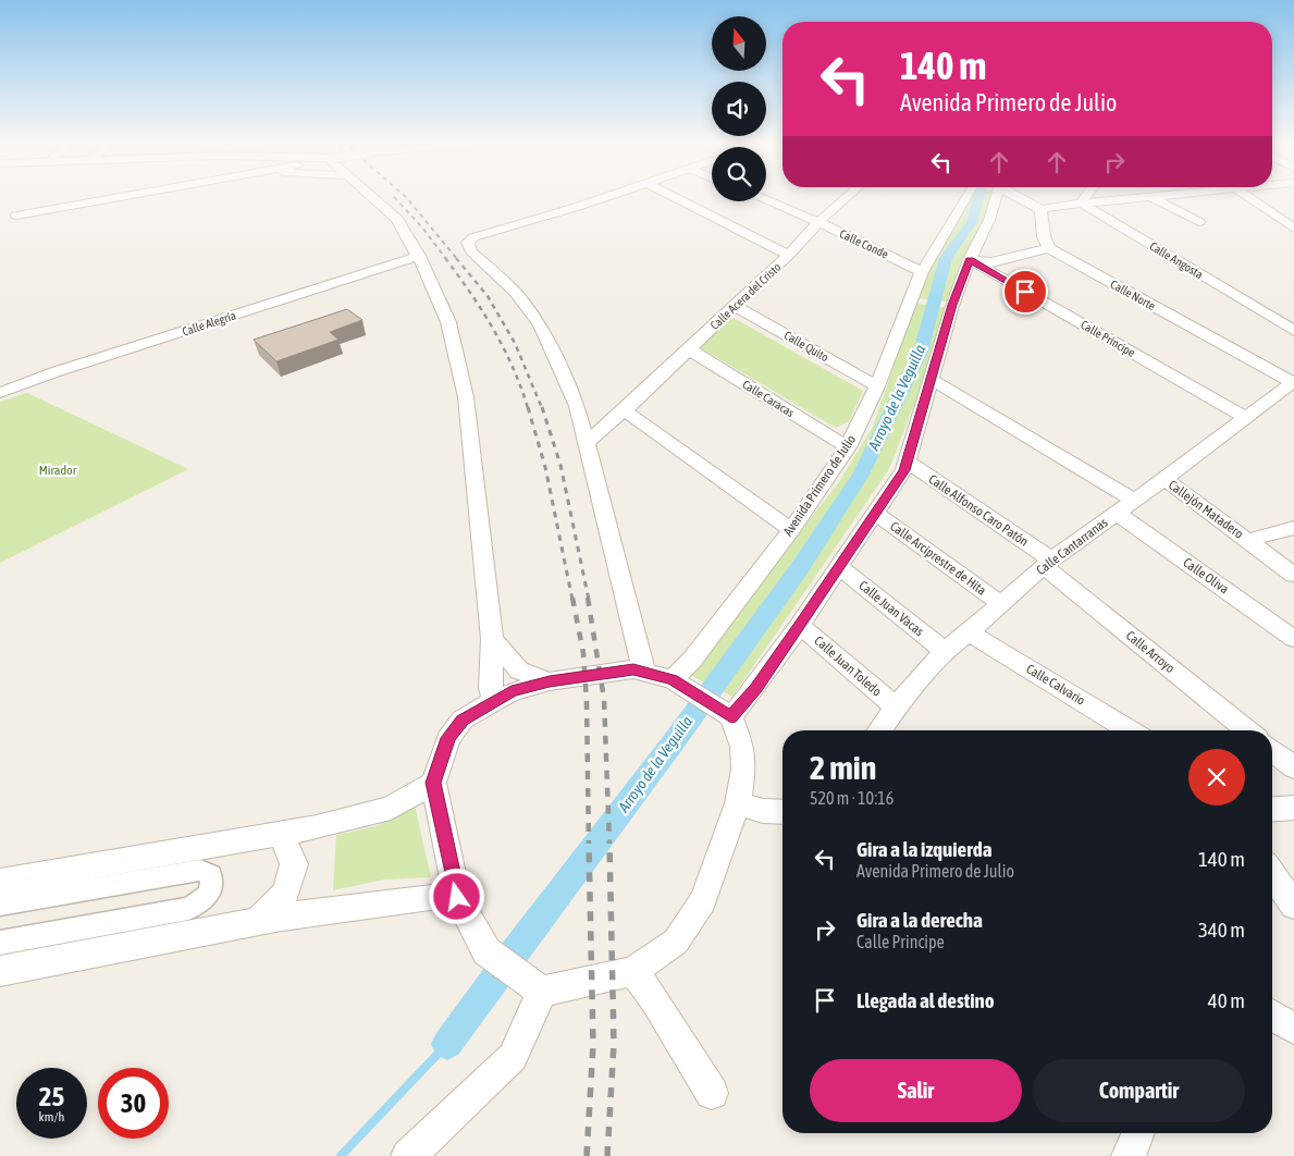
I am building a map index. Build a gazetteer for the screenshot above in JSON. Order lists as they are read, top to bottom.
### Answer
{
  "streets": {
    "street": [
      "Calle Conde",
      "Calle Angosta",
      "Calle Norte",
      "Calle Acera del Cristo",
      "Calle Alegría",
      "Calle Principe",
      "Calle Quito",
      "Calle Caracas",
      "Avenida Primero de Julio",
      "Callejón Matadero",
      "Calle Alfonso Caro Patón",
      "Calle Cantarranas",
      "Calle Arciprestre de Hita",
      "Calle Oliva",
      "Calle Juan Vacas",
      "Calle Arroyo",
      "Calle Juan Toledo",
      "Calle Calvario"
    ]
  },
  "crossings": [
    ["Calle Conde", "Calle Acera del Cristo"],
    ["Calle Conde", "Avenida Primero de Julio"],
    ["Calle Norte", "Calle Cantarranas"],
    ["Calle Acera del Cristo", "Calle Quito"],
    ["Calle Acera del Cristo", "Calle Caracas"],
    ["Calle Principe", "Calle Cantarranas"],
    ["Calle Quito", "Avenida Primero de Julio"],
    ["Calle Caracas", "Avenida Primero de Julio"],
    ["Callejón Matadero", "Calle Cantarranas"],
    ["Calle Alfonso Caro Patón", "Calle Cantarranas"],
    ["Calle Alfonso Caro Patón", "Calle Arroyo"],
    ["Calle Cantarranas", "Calle Arciprestre de Hita"],
    ["Calle Cantarranas", "Calle Oliva"],
    ["Calle Cantarranas", "Calle Juan Vacas"],
    ["Calle Cantarranas", "Calle Arroyo"],
    ["Calle Cantarranas", "Calle Juan Toledo"],
    ["Calle Cantarranas", "Calle Calvario"]
  ],
  "water": ["Arroyo de la Veguilla"],
  "parks": ["Mirador"],
  "north": "top",
  "page": {
    "turn": ["140 m", "Avenida Primero de Julio"],
    "heading": ["2 min", "520 m · 10:16"],
    "list": [
      {
        "name": "Gira a la izquierda",
        "note": "Avenida Primero de Julio",
        "value": "140 m"
      },
      {
        "name": "Gira a la derecha",
        "note": "Calle Principe",
        "value": "340 m"
      },
      {
        "name": "Llegada al destino",
        "value": "40 m"
      }
    ],
    "buttons": ["Salir", "Compartir"],
    "speed": "25 km/h",
    "limit": "30"
  }
}
